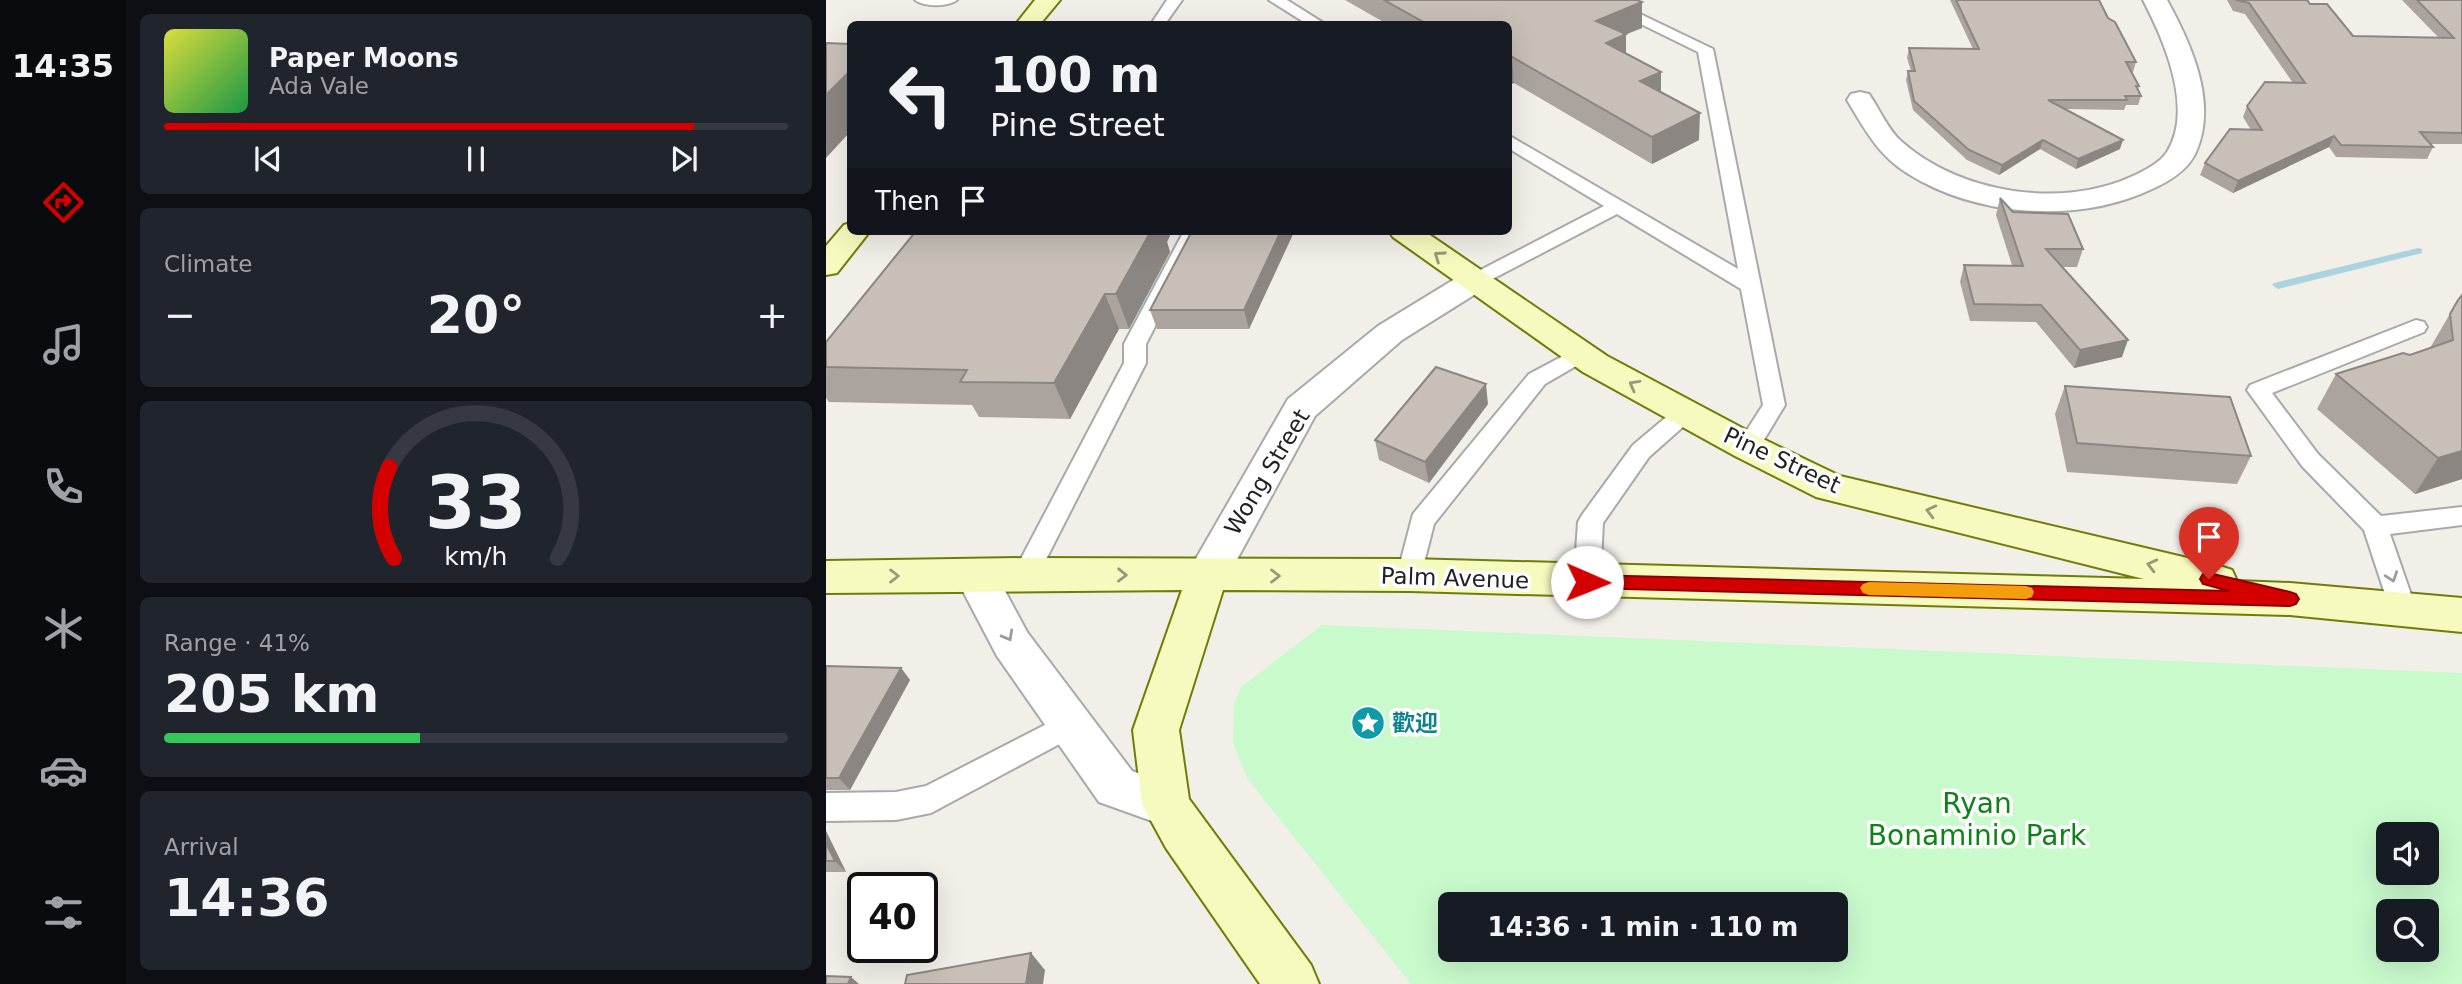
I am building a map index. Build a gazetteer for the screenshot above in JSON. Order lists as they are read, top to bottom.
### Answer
{
  "streets": {
    "street": ["Pine Street", "Wong Street", "Palm Avenue"]
  },
  "crossings": [
    ["Pine Street", "Wong Street"],
    ["Pine Street", "Palm Avenue"],
    ["Wong Street", "Palm Avenue"]
  ],
  "one_way": ["Pine Street"],
  "parks": ["Ryan Bonaminio Park"],
  "places": {
    "place": ["歡迎"]
  },
  "page": {
    "tabs": "14:35",
    "turn": ["100 m", "Pine Street"],
    "song": ["Paper Moons", "Ada Vale"],
    "then": "Then",
    "tile": [
      "Climate",
      ["Range · 41%", "205 km"],
      ["Arrival", "14:36"]
    ],
    "heat": ["−", "20°", "+"],
    "limit": "40",
    "trip": "14:36 · 1 min · 110 m",
    "gauge": ["33", "km/h"]
  }
}
